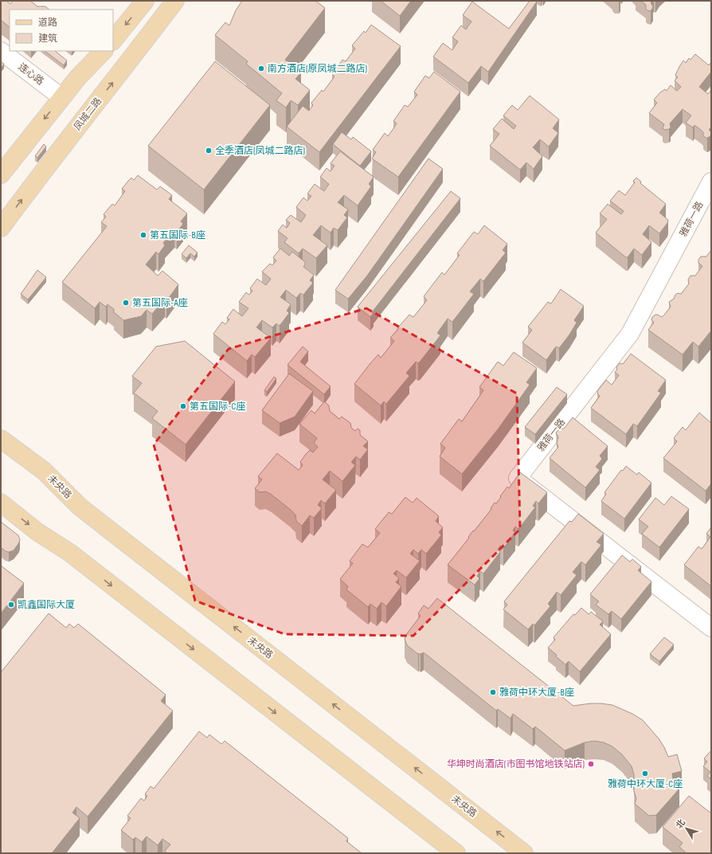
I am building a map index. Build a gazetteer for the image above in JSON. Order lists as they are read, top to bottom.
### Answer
{
  "streets": {
    "main road": ["凤城二路", "未央路"],
    "street": ["连心路", "雅荷一路"]
  },
  "places": [
    "南方酒店(原凤城二路店)",
    "全季酒店(凤城二路店)",
    "第五国际-B座",
    "第五国际-A座",
    "第五国际-C座",
    "凯鑫国际大厦",
    "雅荷中环大厦-B座",
    "华坤时尚酒店(市图书馆地铁站店)",
    "雅荷中环大厦-C座"
  ],
  "legend": ["道路", "建筑"],
  "north": "top left"
}
